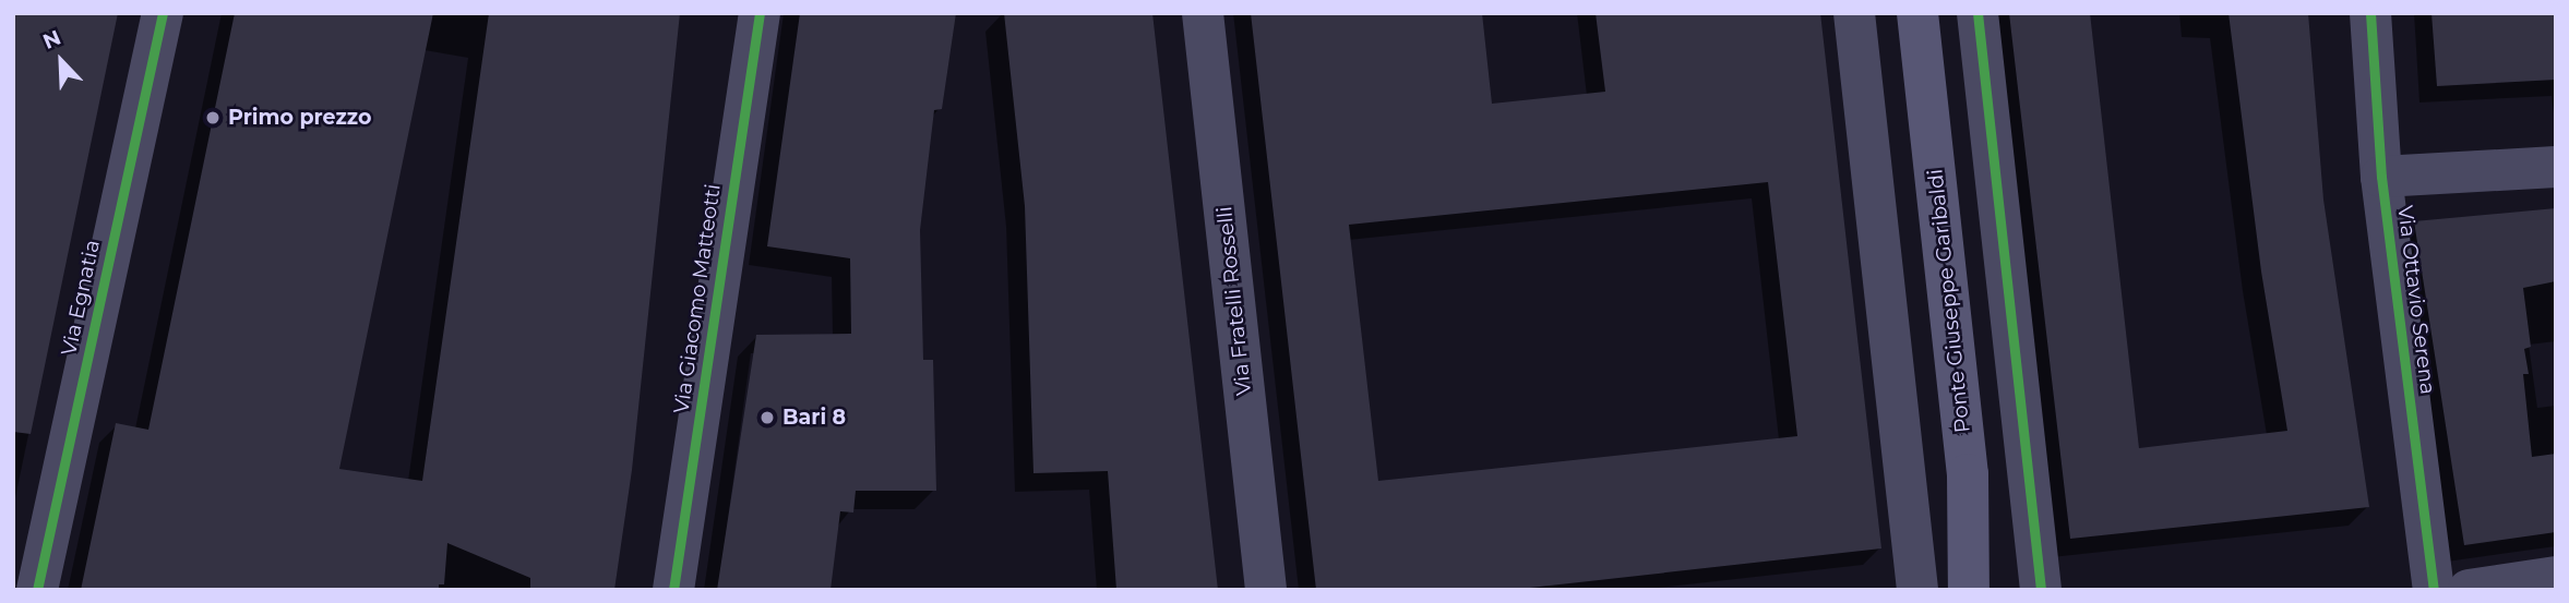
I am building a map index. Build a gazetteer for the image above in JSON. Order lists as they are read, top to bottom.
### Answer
{
  "streets": {
    "main road": ["Ponte Giuseppe Garibaldi"],
    "street": [
      "Via Egnatia",
      "Via Giacomo Matteotti",
      "Via Ottavio Serena",
      "Via Fratelli Rosselli"
    ]
  },
  "places": ["Primo prezzo", "Bari 8"],
  "north": "top left"
}
